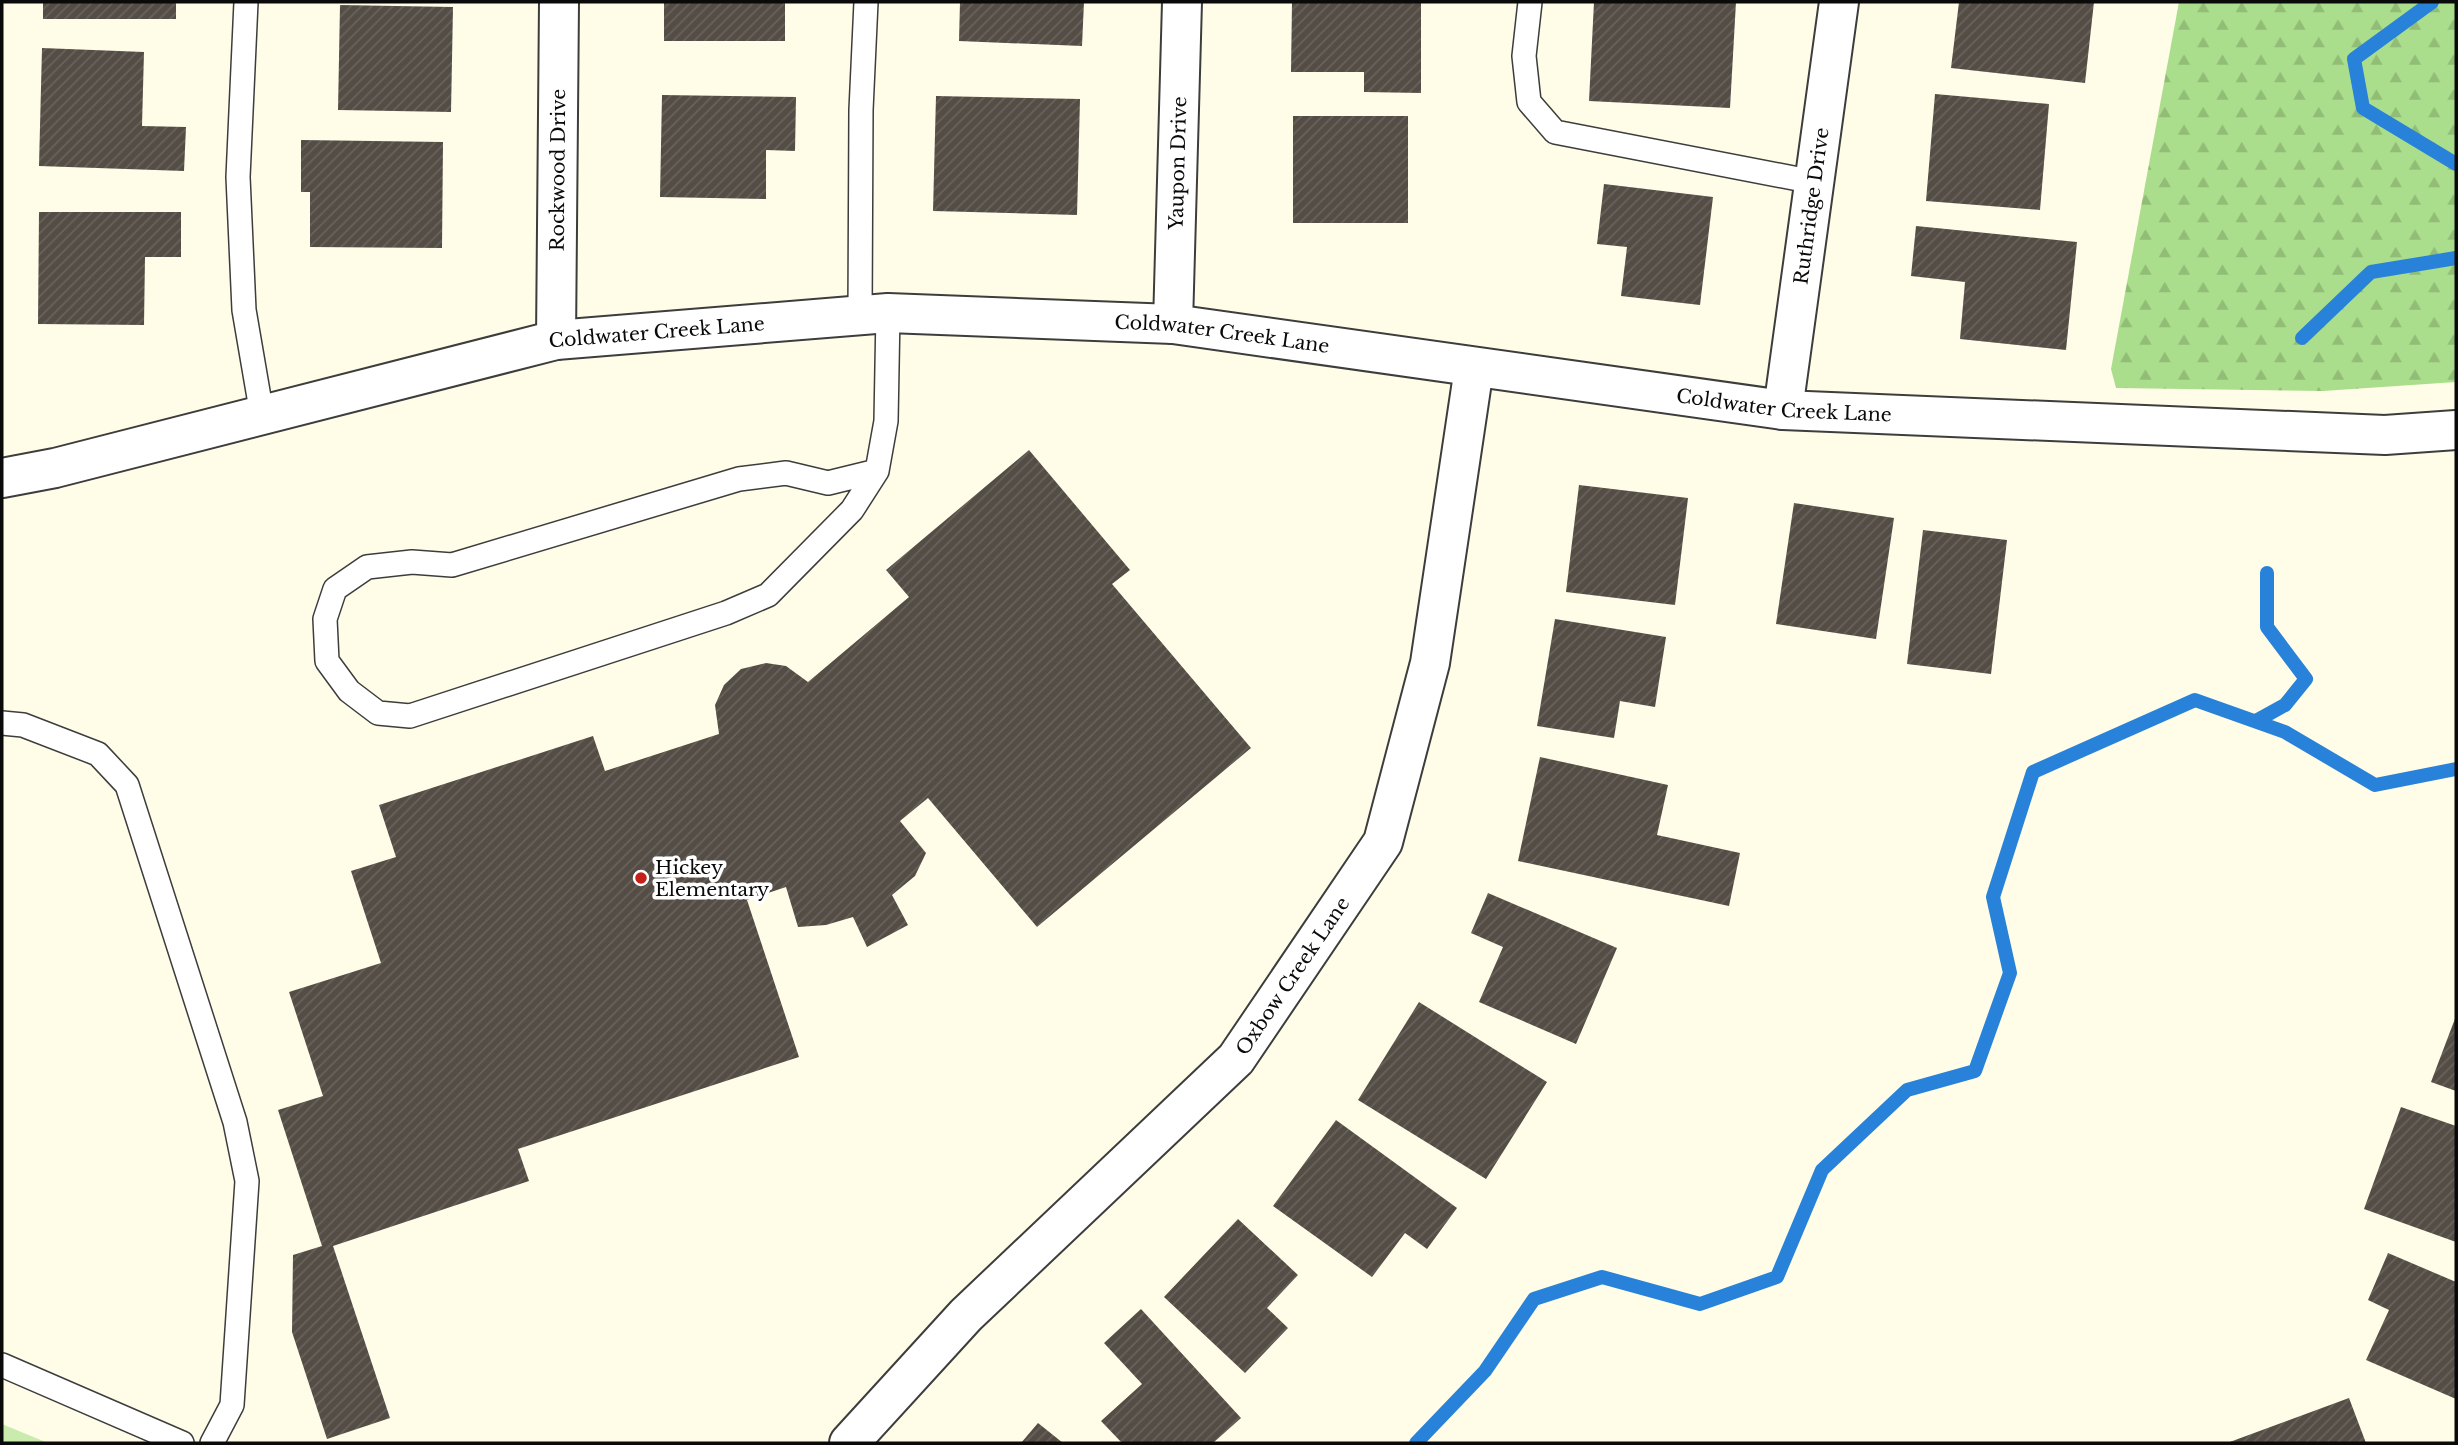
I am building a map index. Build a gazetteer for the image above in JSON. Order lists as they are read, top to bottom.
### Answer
{
  "streets": {
    "street": [
      "Yaupon Drive",
      "Rockwood Drive",
      "Ruthridge Drive",
      "Coldwater Creek Lane",
      "Oxbow Creek Lane"
    ]
  },
  "crossings": [
    ["Yaupon Drive", "Coldwater Creek Lane"],
    ["Rockwood Drive", "Coldwater Creek Lane"],
    ["Ruthridge Drive", "Coldwater Creek Lane"],
    ["Coldwater Creek Lane", "Oxbow Creek Lane"]
  ],
  "places": ["Hickey Elementary"]
}
